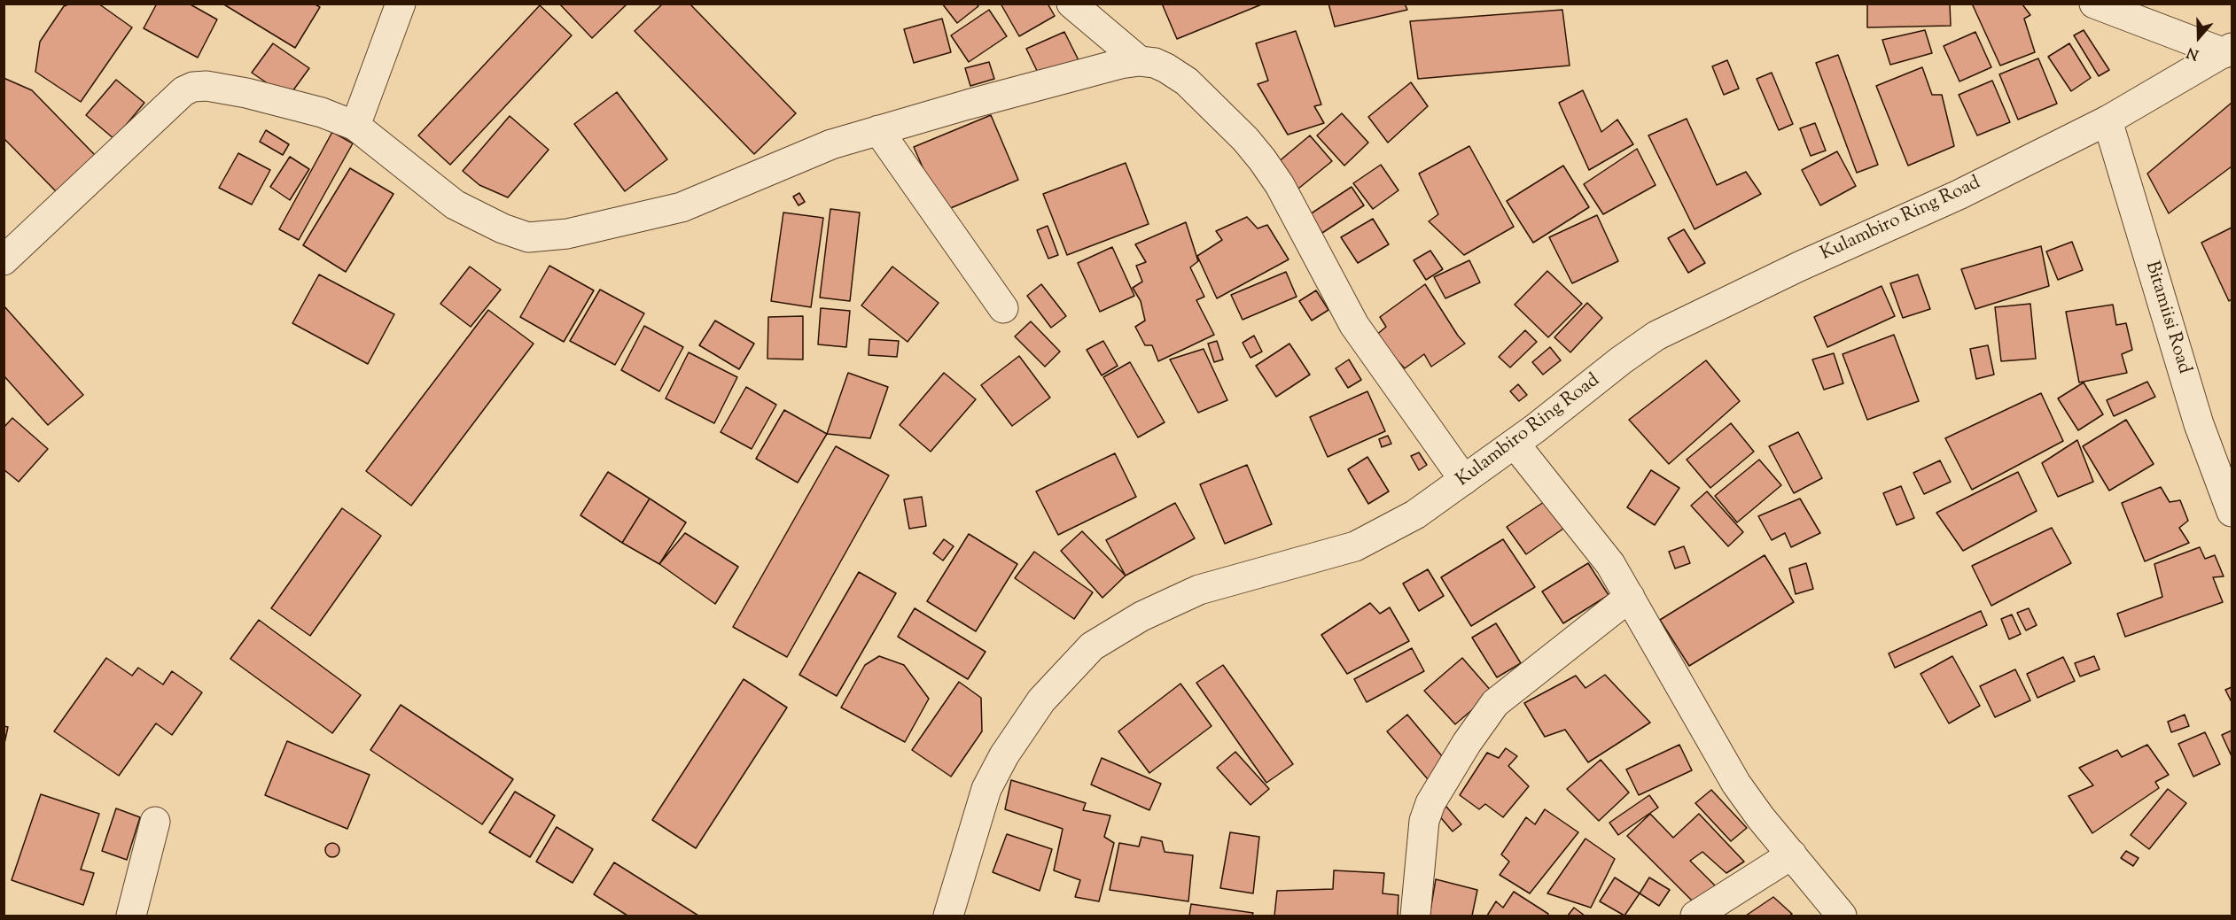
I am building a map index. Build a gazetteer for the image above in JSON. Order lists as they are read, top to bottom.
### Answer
{
  "streets": {
    "street": ["Kulambiro Ring Road", "Bitamiisi Road"]
  },
  "crossings": [
    ["Kulambiro Ring Road", "Bitamiisi Road"]
  ],
  "north": "bottom"
}
